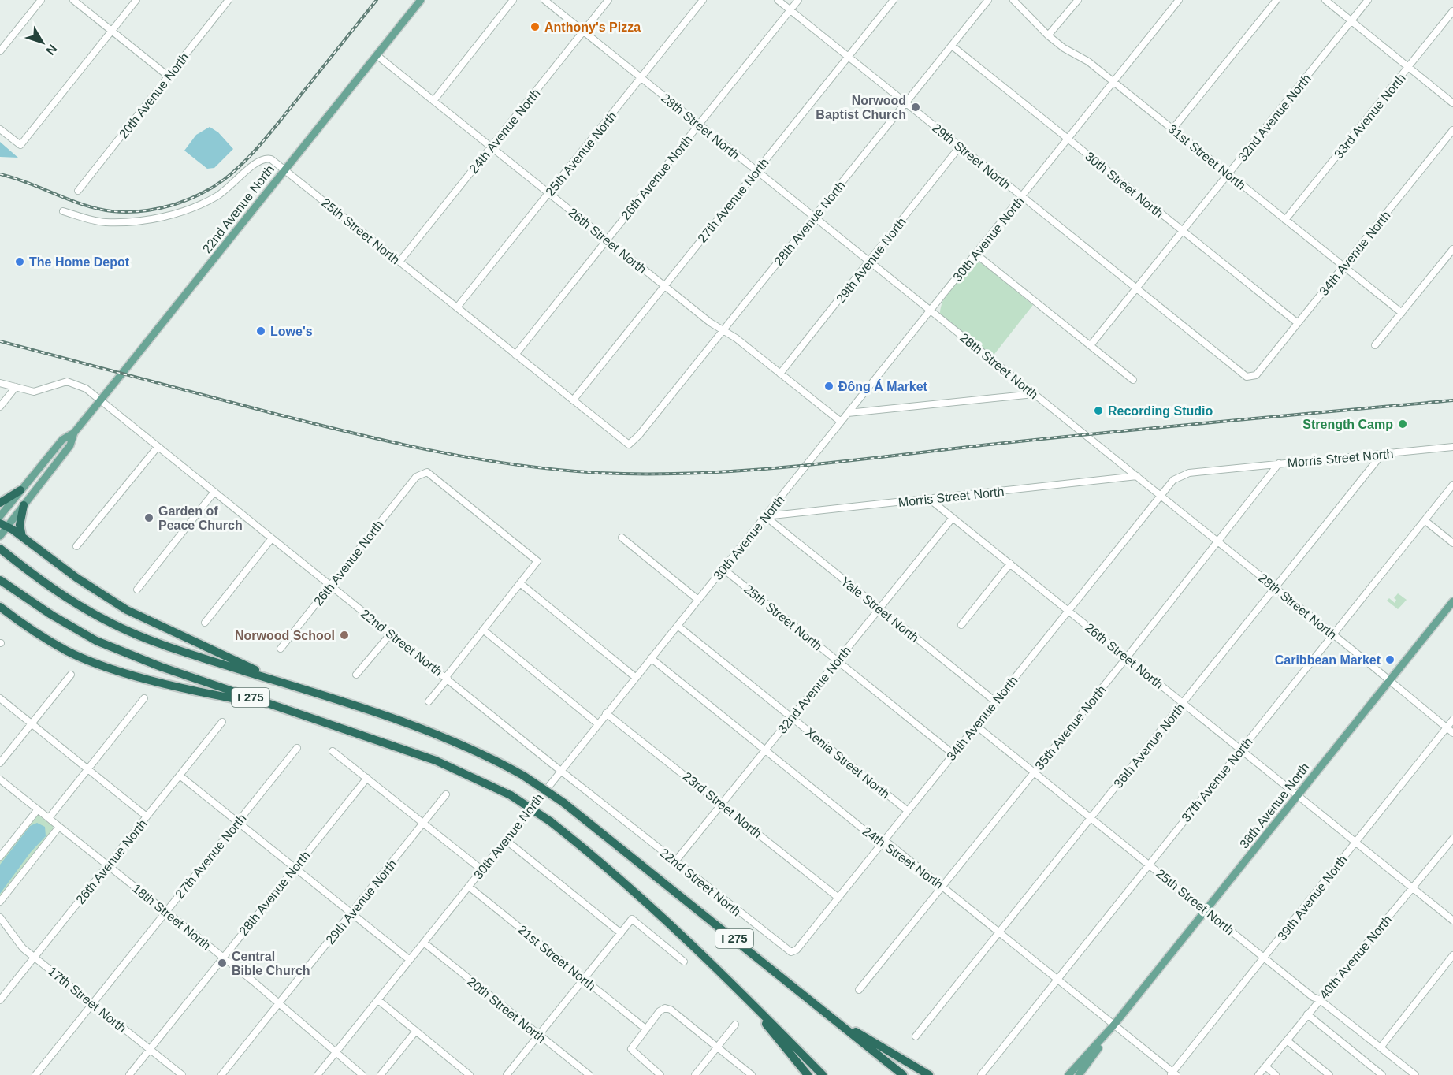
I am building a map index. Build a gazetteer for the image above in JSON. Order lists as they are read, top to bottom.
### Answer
{
  "streets": {
    "highway": ["I 275"],
    "main road": ["22nd Avenue North", "38th Avenue North"],
    "street": [
      "20th Avenue North",
      "33rd Avenue North",
      "32nd Avenue North",
      "28th Street North",
      "24th Avenue North",
      "25th Avenue North",
      "29th Street North",
      "31st Street North",
      "26th Avenue North",
      "30th Street North",
      "27th Avenue North",
      "28th Avenue North",
      "25th Street North",
      "30th Avenue North",
      "26th Street North",
      "34th Avenue North",
      "29th Avenue North",
      "Morris Street North",
      "Yale Street North",
      "22nd Street North",
      "35th Avenue North",
      "36th Avenue North",
      "Xenia Street North",
      "37th Avenue North",
      "23rd Street North",
      "24th Street North",
      "39th Avenue North",
      "18th Street North",
      "40th Avenue North",
      "21st Street North",
      "17th Street North",
      "20th Street North"
    ]
  },
  "crossings": [
    ["33rd Avenue North", "31st Street North"],
    ["32nd Avenue North", "29th Street North"],
    ["32nd Avenue North", "31st Street North"],
    ["32nd Avenue North", "30th Street North"],
    ["32nd Avenue North", "25th Street North"],
    ["32nd Avenue North", "26th Street North"],
    ["32nd Avenue North", "Yale Street North"],
    ["32nd Avenue North", "22nd Street North"],
    ["32nd Avenue North", "Xenia Street North"],
    ["32nd Avenue North", "23rd Street North"],
    ["32nd Avenue North", "24th Street North"],
    ["28th Street North", "24th Avenue North"],
    ["28th Street North", "25th Avenue North"],
    ["28th Street North", "26th Avenue North"],
    ["28th Street North", "27th Avenue North"],
    ["28th Street North", "28th Avenue North"],
    ["28th Street North", "30th Avenue North"],
    ["28th Street North", "34th Avenue North"],
    ["28th Street North", "29th Avenue North"],
    ["28th Street North", "Morris Street North"],
    ["28th Street North", "35th Avenue North"],
    ["28th Street North", "36th Avenue North"],
    ["28th Street North", "37th Avenue North"],
    ["28th Street North", "38th Avenue North"],
    ["28th Street North", "39th Avenue North"],
    ["24th Avenue North", "25th Street North"],
    ["24th Avenue North", "26th Street North"],
    ["25th Avenue North", "25th Street North"],
    ["25th Avenue North", "26th Street North"],
    ["29th Street North", "26th Avenue North"],
    ["29th Street North", "27th Avenue North"],
    ["29th Street North", "28th Avenue North"],
    ["29th Street North", "30th Avenue North"],
    ["29th Street North", "34th Avenue North"],
    ["29th Street North", "29th Avenue North"],
    ["31st Street North", "30th Avenue North"],
    ["31st Street North", "34th Avenue North"],
    ["26th Avenue North", "25th Street North"],
    ["26th Avenue North", "26th Street North"],
    ["26th Avenue North", "22nd Street North"],
    ["26th Avenue North", "18th Street North"],
    ["26th Avenue North", "17th Street North"],
    ["30th Street North", "28th Avenue North"],
    ["30th Street North", "30th Avenue North"],
    ["30th Street North", "34th Avenue North"],
    ["27th Avenue North", "25th Street North"],
    ["27th Avenue North", "26th Street North"],
    ["27th Avenue North", "18th Street North"],
    ["27th Avenue North", "17th Street North"],
    ["22nd Avenue North", "25th Street North"],
    ["22nd Avenue North", "26th Street North"],
    ["22nd Avenue North", "22nd Street North"],
    ["28th Avenue North", "25th Street North"],
    ["28th Avenue North", "26th Street North"],
    ["28th Avenue North", "18th Street North"],
    ["28th Avenue North", "17th Street North"],
    ["25th Street North", "30th Avenue North"],
    ["25th Street North", "34th Avenue North"],
    ["25th Street North", "35th Avenue North"],
    ["25th Street North", "36th Avenue North"],
    ["25th Street North", "37th Avenue North"],
    ["25th Street North", "38th Avenue North"],
    ["25th Street North", "39th Avenue North"],
    ["25th Street North", "40th Avenue North"],
    ["30th Avenue North", "26th Street North"],
    ["30th Avenue North", "Morris Street North"],
    ["30th Avenue North", "Yale Street North"],
    ["30th Avenue North", "22nd Street North"],
    ["30th Avenue North", "Xenia Street North"],
    ["30th Avenue North", "23rd Street North"],
    ["30th Avenue North", "24th Street North"],
    ["30th Avenue North", "18th Street North"],
    ["30th Avenue North", "21st Street North"],
    ["30th Avenue North", "20th Street North"],
    ["26th Street North", "34th Avenue North"],
    ["26th Street North", "29th Avenue North"],
    ["26th Street North", "Morris Street North"],
    ["26th Street North", "35th Avenue North"],
    ["26th Street North", "36th Avenue North"],
    ["26th Street North", "37th Avenue North"],
    ["26th Street North", "38th Avenue North"],
    ["26th Street North", "39th Avenue North"],
    ["26th Street North", "40th Avenue North"],
    ["34th Avenue North", "Morris Street North"],
    ["34th Avenue North", "Yale Street North"],
    ["34th Avenue North", "22nd Street North"],
    ["34th Avenue North", "Xenia Street North"],
    ["34th Avenue North", "23rd Street North"],
    ["34th Avenue North", "24th Street North"],
    ["29th Avenue North", "18th Street North"],
    ["Morris Street North", "Yale Street North"],
    ["Morris Street North", "35th Avenue North"],
    ["Morris Street North", "36th Avenue North"],
    ["35th Avenue North", "24th Street North"],
    ["36th Avenue North", "24th Street North"],
    ["37th Avenue North", "24th Street North"],
    ["38th Avenue North", "24th Street North"],
    ["24th Street North", "39th Avenue North"]
  ],
  "places": [
    "Anthony's Pizza",
    "Norwood Baptist Church",
    "The Home Depot",
    "Lowe's",
    "Đông Á Market",
    "Recording Studio",
    "Strength Camp",
    "Garden of Peace Church",
    "Norwood School",
    "Caribbean Market",
    "Central Bible Church"
  ],
  "north": "bottom right"
}
